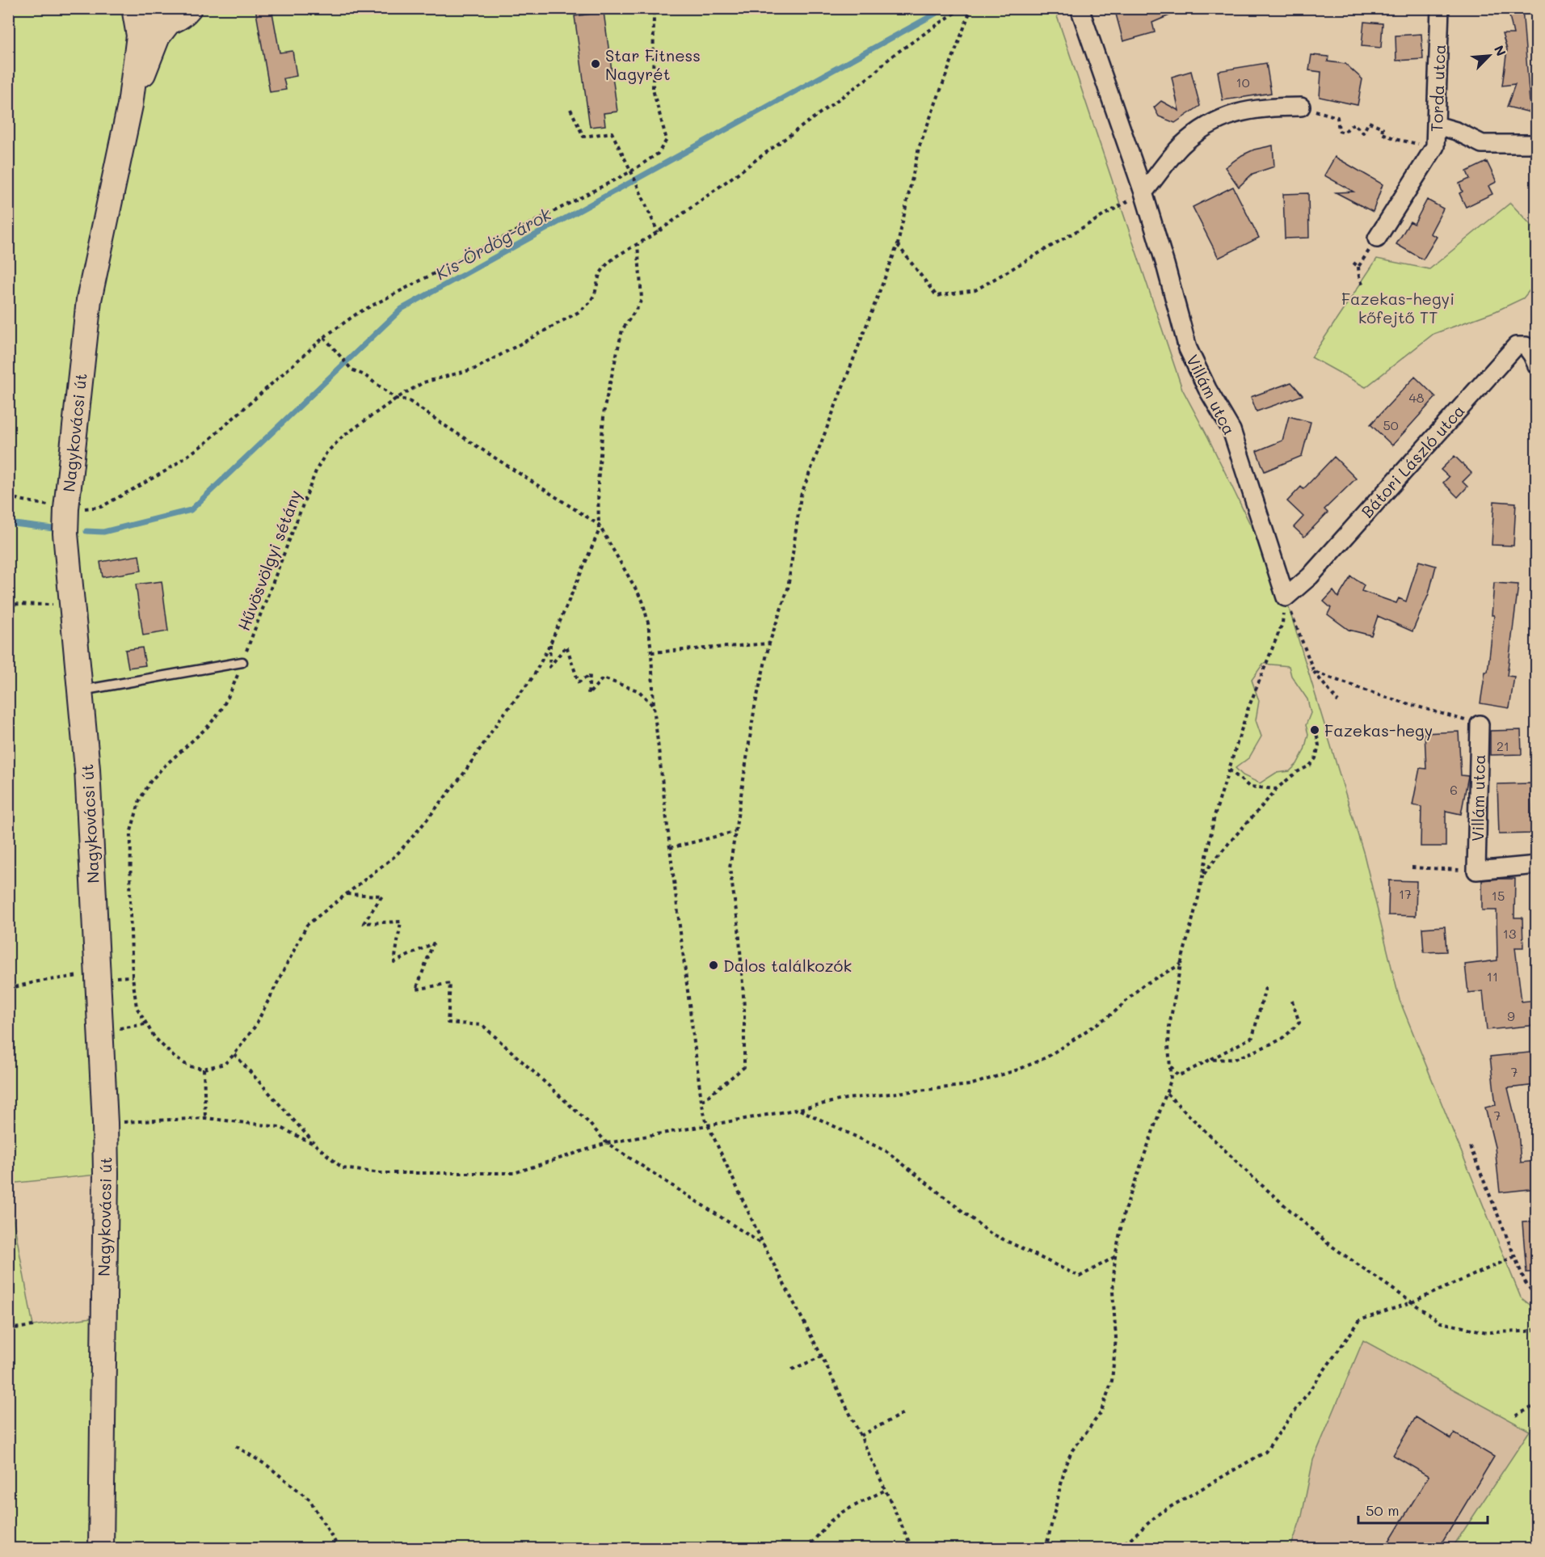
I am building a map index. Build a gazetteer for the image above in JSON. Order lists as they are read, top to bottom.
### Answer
{
  "streets": {
    "street": [
      "Torda utca",
      "Villám utca",
      "Nagykovácsi út",
      "Bátori László utca"
    ],
    "path": ["Hűvösvölgyi sétány"]
  },
  "crossings": [
    ["Villám utca", "Bátori László utca"]
  ],
  "water": ["Kis-Ördög-árok"],
  "parks": ["Fazekas-hegyi kőfejtő TT"],
  "places": ["Star Fitness Nagyrét", "Fazekas-hegy", "Dalos találkozók"],
  "house_numbers": [
    "10",
    "48",
    "50",
    "21",
    "6",
    "17",
    "15",
    "13",
    "11",
    "9",
    "7",
    "7"
  ],
  "scale_bar": "50 m",
  "north": "top right"
}
